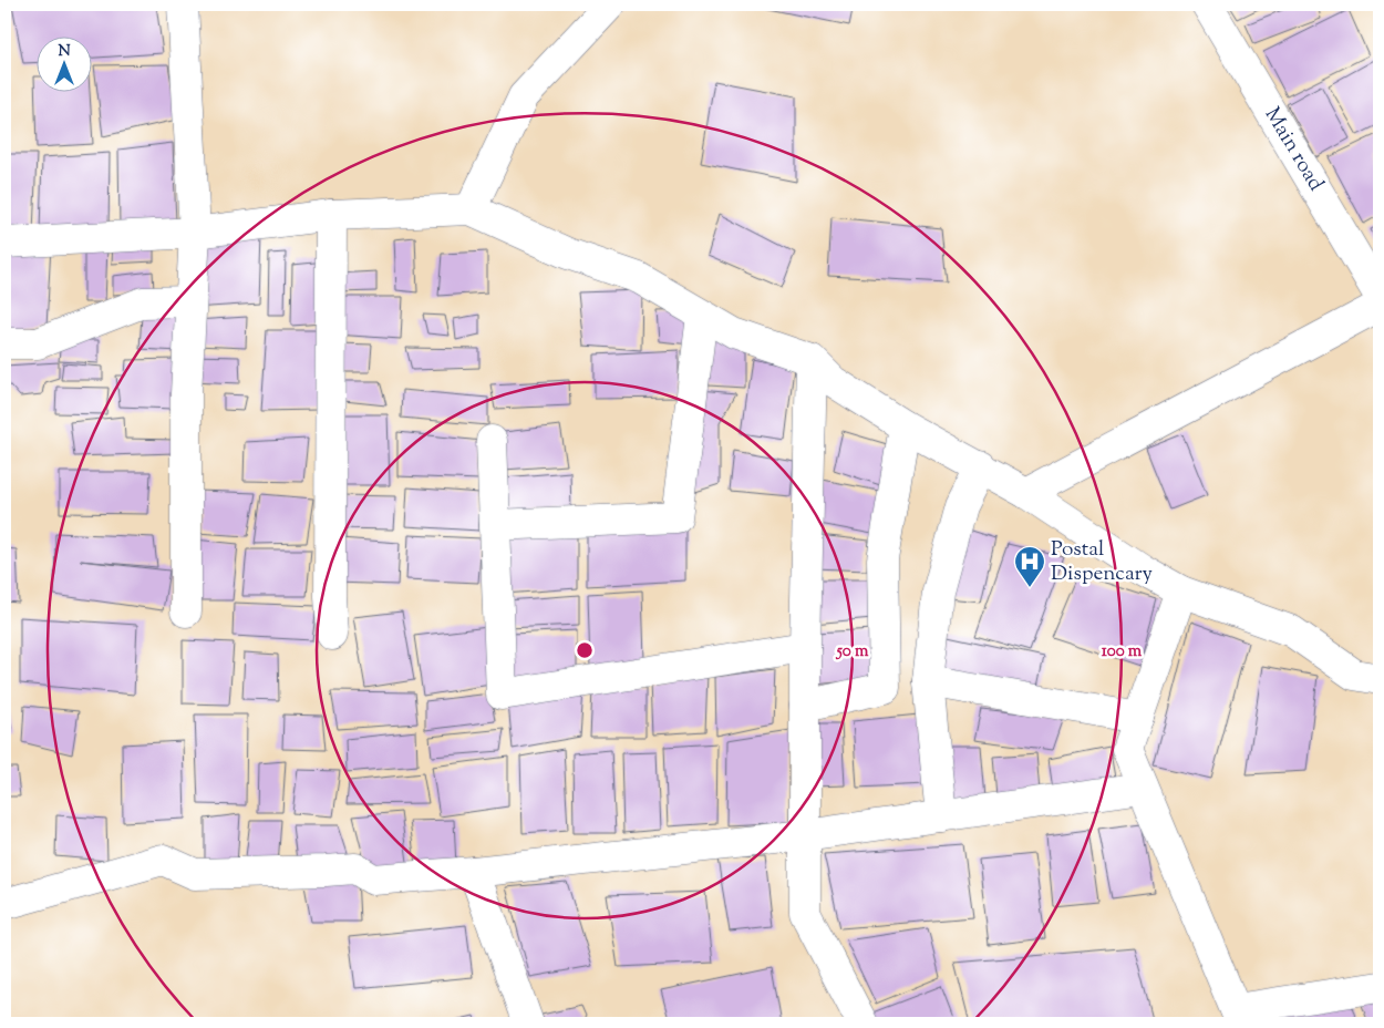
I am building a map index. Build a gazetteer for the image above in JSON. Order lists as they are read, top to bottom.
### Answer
{
  "streets": {
    "street": ["Main road"]
  },
  "places": {
    "hospital": ["Postal Dispencary"]
  },
  "north": "top",
  "rings": ["50 m", "100 m"]
}
